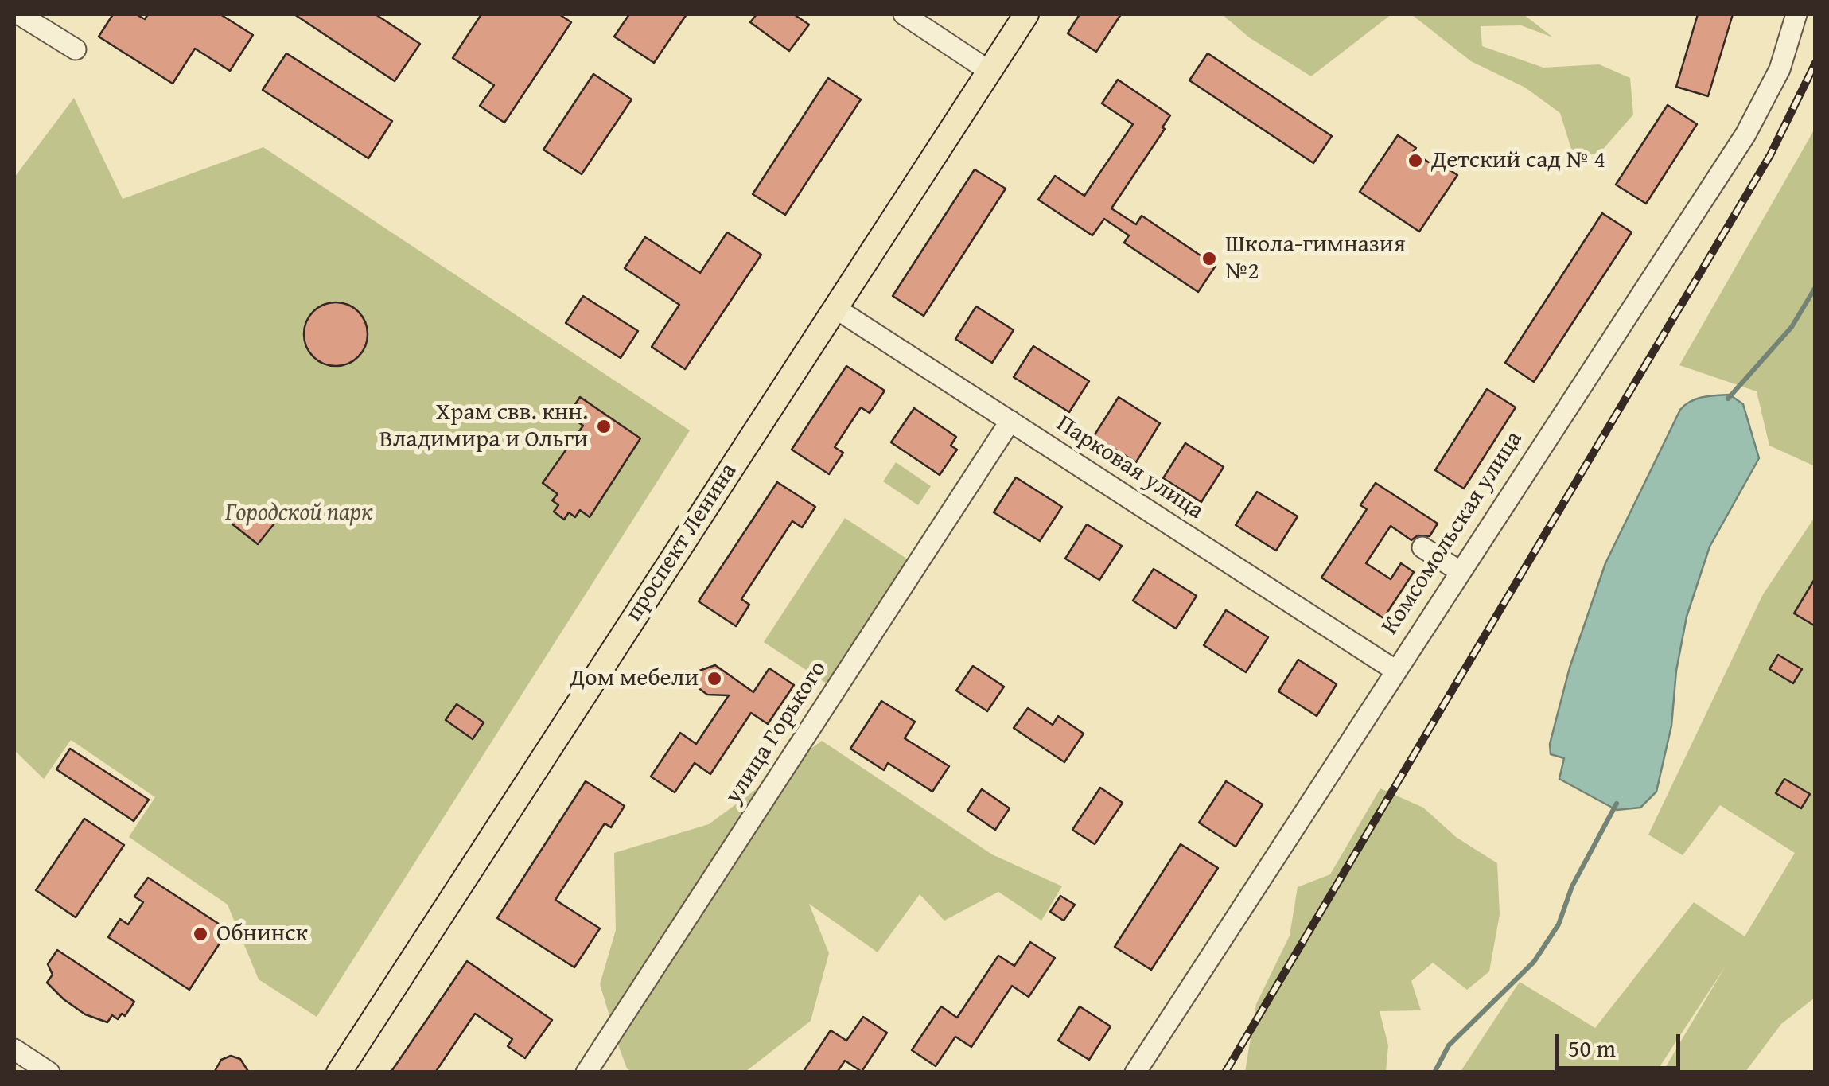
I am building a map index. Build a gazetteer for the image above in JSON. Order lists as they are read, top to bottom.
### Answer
{
  "streets": {
    "main road": ["проспект Ленина"],
    "street": ["Парковая улица", "Комсомольская улица", "улица Горького"]
  },
  "crossings": [
    ["Парковая улица", "Комсомольская улица"],
    ["Парковая улица", "проспект Ленина"],
    ["Парковая улица", "улица Горького"]
  ],
  "parks": ["Городской парк"],
  "places": [
    "Детский сад № 4",
    "Школа-гимназия №2",
    "Храм свв. кнн. Владимира и Ольги",
    "Дом мебели",
    "Обнинск"
  ],
  "scale_bar": "50 m"
}
